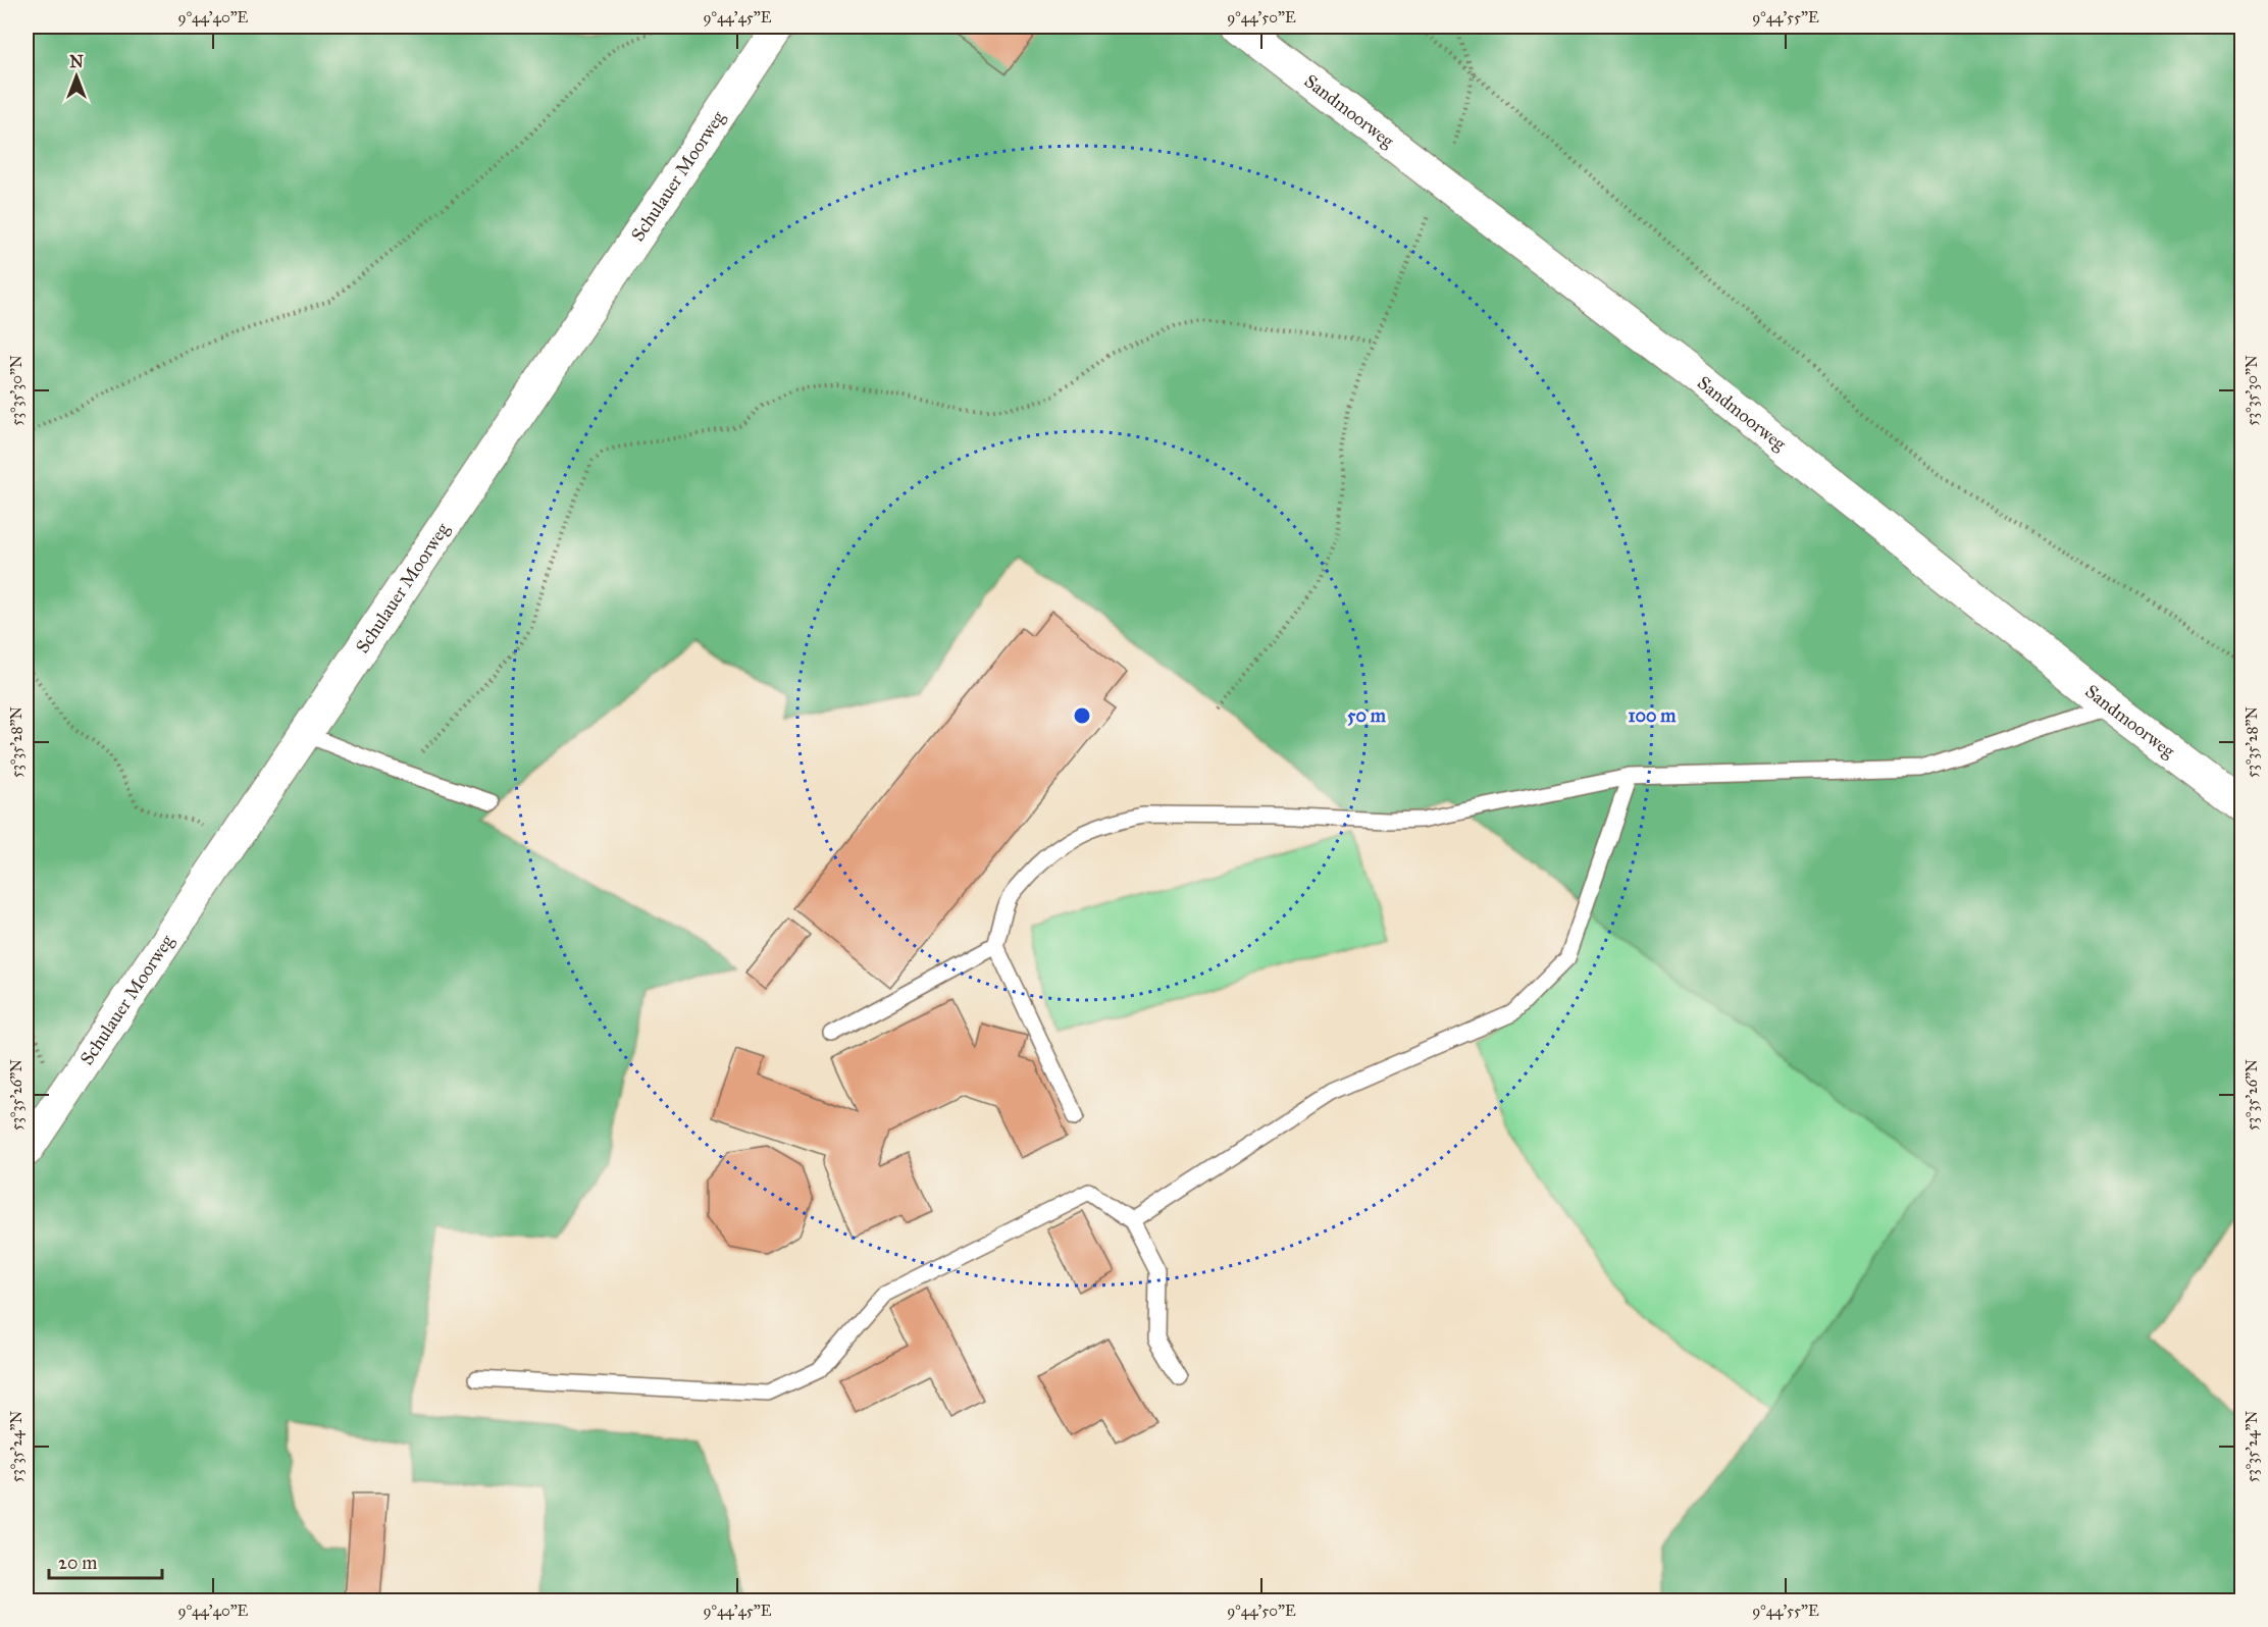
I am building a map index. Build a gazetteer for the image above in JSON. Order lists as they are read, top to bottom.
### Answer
{
  "streets": {
    "street": ["Sandmoorweg", "Schulauer Moorweg"]
  },
  "scale_bar": "20 m",
  "north": "top",
  "coordinates": [
    "9°44'40\"E",
    "9°44'45\"E",
    "9°44'50\"E",
    "9°44'55\"E",
    "53°35'30\"N",
    "53°35'28\"N",
    "53°35'26\"N",
    "53°35'24\"N"
  ],
  "rings": ["50 m", "100 m"]
}
